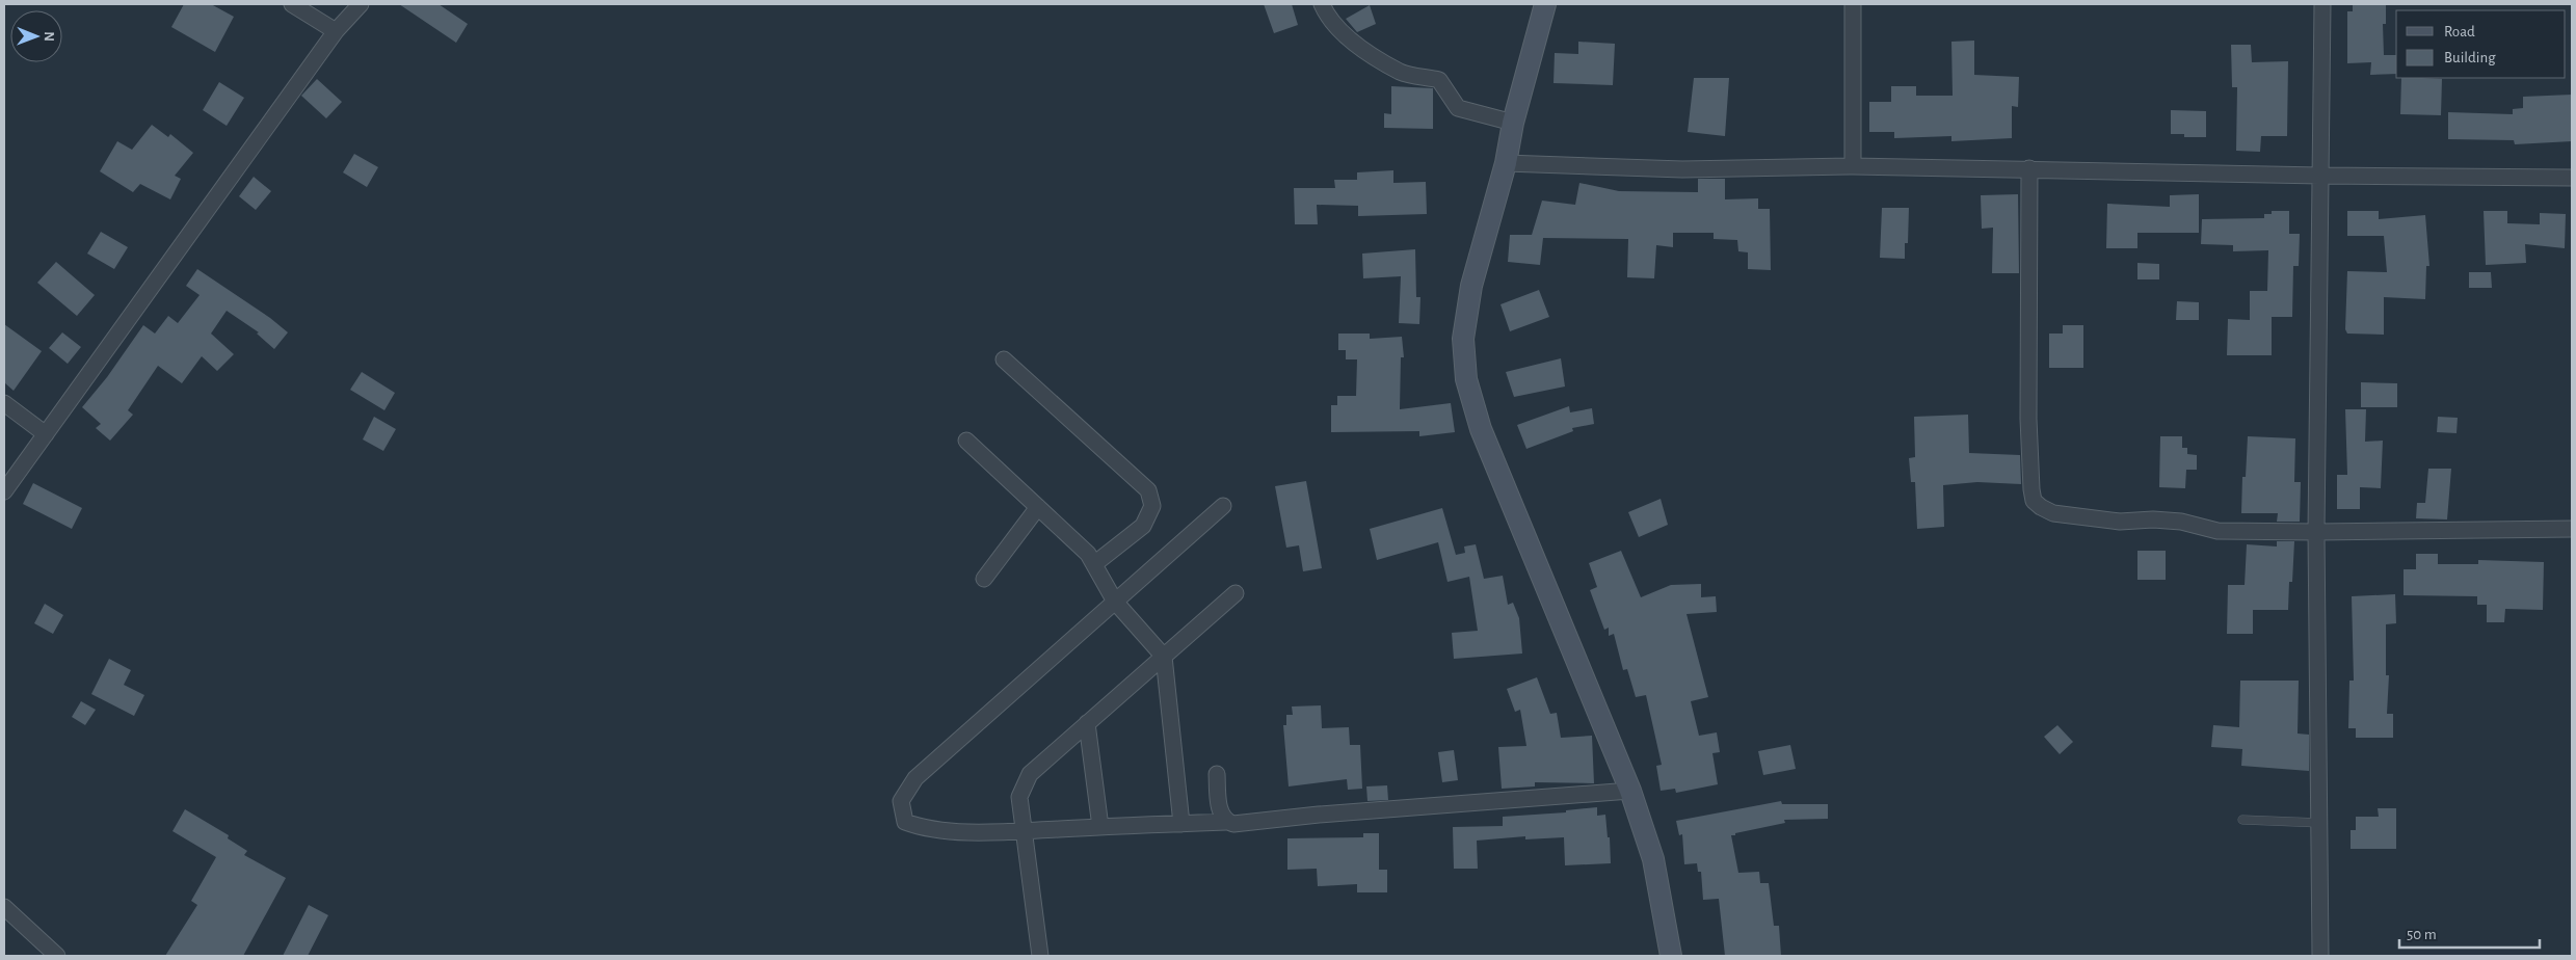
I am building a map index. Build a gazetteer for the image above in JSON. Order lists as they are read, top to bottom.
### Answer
{
  "legend": ["Road", "Building"],
  "scale_bar": "50 m",
  "north": "right"
}
